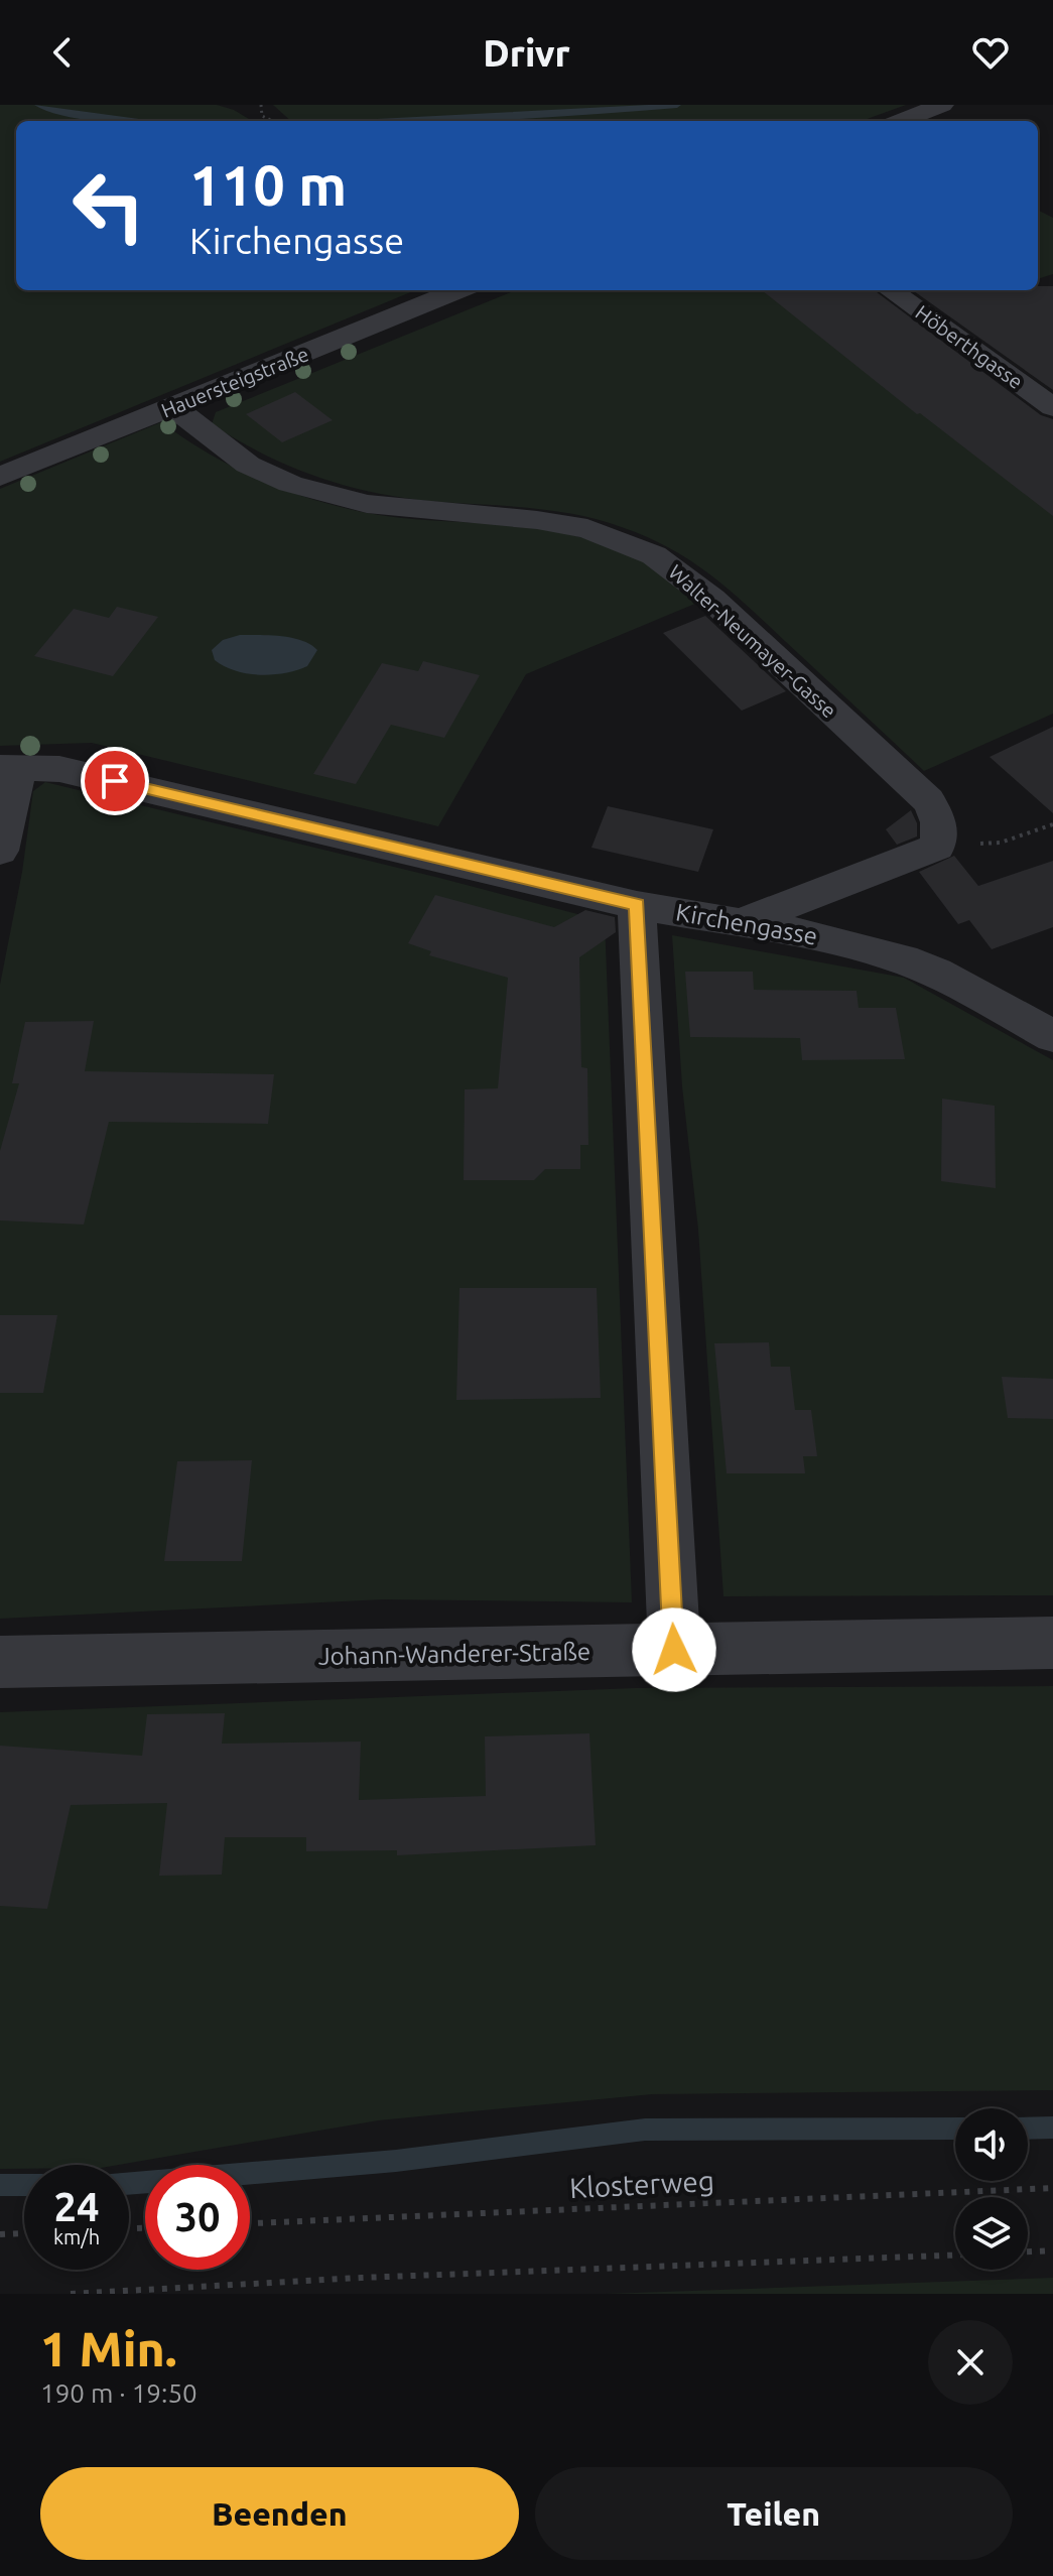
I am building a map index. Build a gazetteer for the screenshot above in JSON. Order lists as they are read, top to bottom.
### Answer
{
  "streets": {
    "street": [
      "Höberthgasse",
      "Hauersteigstraße",
      "Walter-Neumayer-Gasse",
      "Kirchengasse",
      "Johann-Wanderer-Straße"
    ],
    "path": ["Klosterweg"]
  },
  "crossings": [
    ["Hauersteigstraße", "Walter-Neumayer-Gasse"]
  ],
  "page": {
    "header": "Drivr",
    "turn": ["110 m", "Kirchengasse"],
    "speed": "24 km/h",
    "limit": "30",
    "heading": ["1 Min.", "190 m · 19:50"],
    "buttons": ["Beenden", "Teilen"]
  }
}
